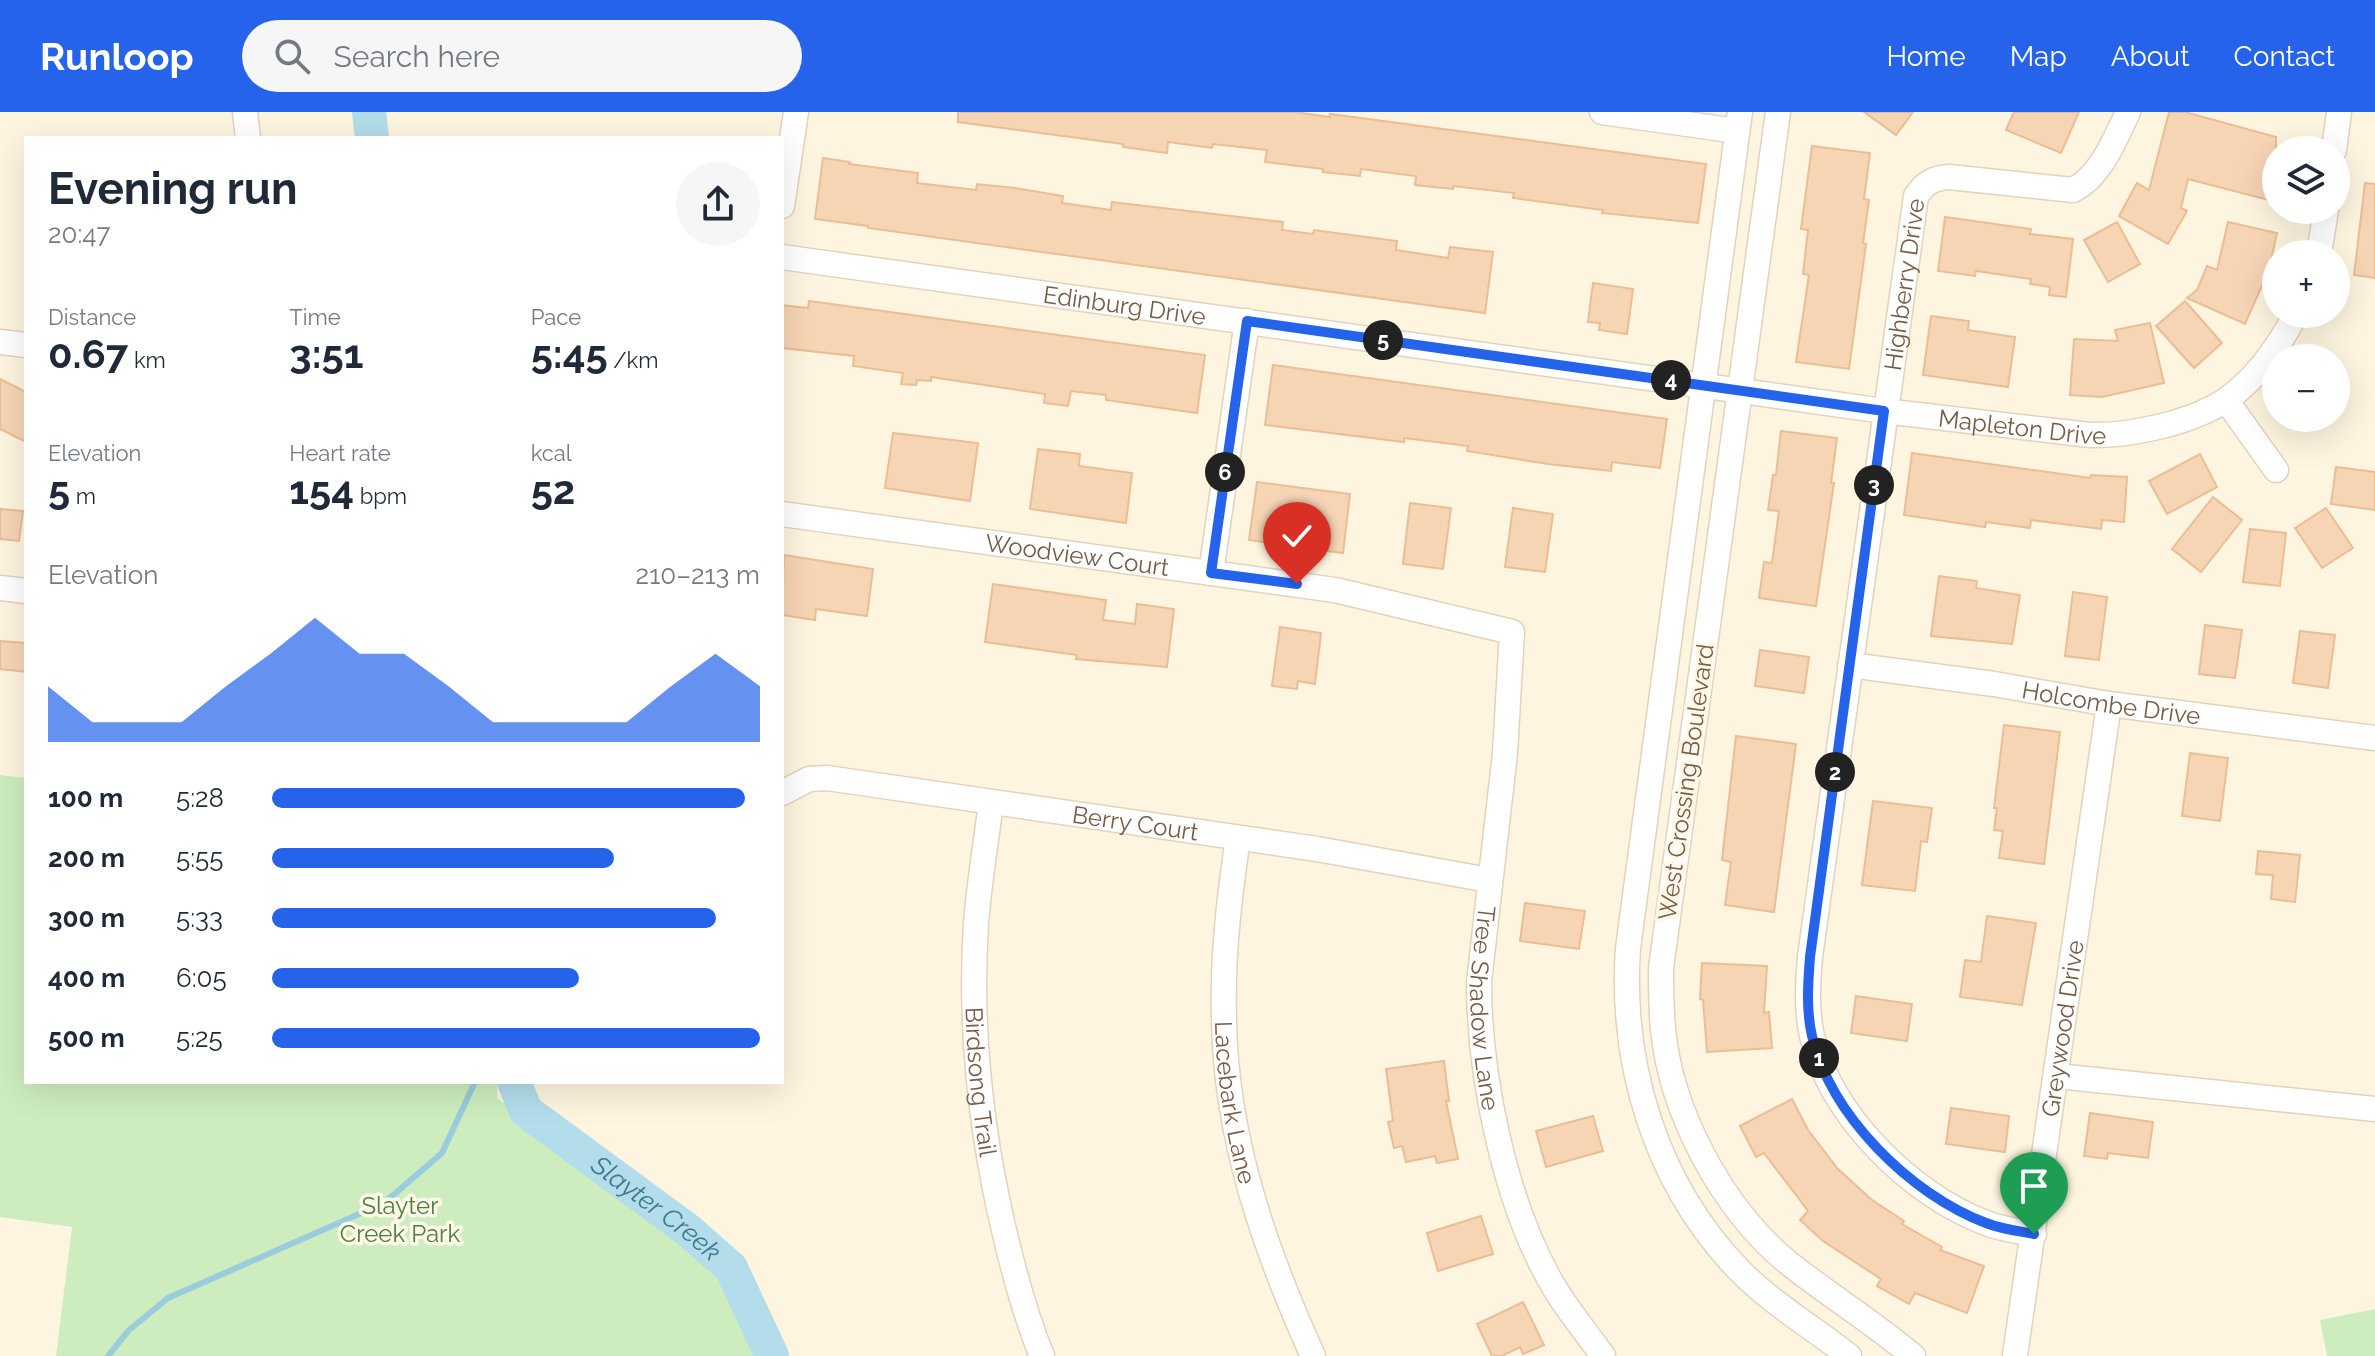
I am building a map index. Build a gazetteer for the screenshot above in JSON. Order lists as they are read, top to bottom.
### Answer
{
  "streets": {
    "street": [
      "Highberry Drive",
      "Edinburg Drive",
      "Mapleton Drive",
      "Woodview Court",
      "Holcombe Drive",
      "West Crossing Boulevard",
      "Berry Court",
      "Tree Shadow Lane",
      "Greywood Drive",
      "Birdsong Trail",
      "Lacebark Lane"
    ]
  },
  "crossings": [
    ["Highberry Drive", "Mapleton Drive"],
    ["Highberry Drive", "Holcombe Drive"],
    ["Highberry Drive", "Greywood Drive"],
    ["Edinburg Drive", "Mapleton Drive"],
    ["Edinburg Drive", "West Crossing Boulevard"],
    ["Mapleton Drive", "West Crossing Boulevard"],
    ["Woodview Court", "Tree Shadow Lane"],
    ["Holcombe Drive", "Greywood Drive"],
    ["Berry Court", "Tree Shadow Lane"],
    ["Berry Court", "Birdsong Trail"],
    ["Berry Court", "Lacebark Lane"]
  ],
  "water": ["Slayter Creek"],
  "parks": ["Slayter Creek Park"],
  "page": {
    "header": "Runloop",
    "search": "Search here",
    "nav": [
      "Home",
      "Map",
      "About",
      "Contact"
    ],
    "map_buttons": ["+", "−"],
    "heading": ["Evening run", "20:47"],
    "stats": [
      ["Distance", "0.67 km"],
      ["Time", "3:51"],
      ["Pace", "5:45 /km"],
      ["Elevation", "5 m"],
      ["Heart rate", "154 bpm"],
      ["kcal", "52"]
    ],
    "pins": [
      "5",
      "4",
      "6",
      "3",
      "2",
      "1"
    ],
    "chart": ["Elevation", "210–213 m"],
    "list": [
      {
        "name": "100 m",
        "note": "5:28"
      },
      {
        "name": "200 m",
        "note": "5:55"
      },
      {
        "name": "300 m",
        "note": "5:33"
      },
      {
        "name": "400 m",
        "note": "6:05"
      },
      {
        "name": "500 m",
        "note": "5:25"
      }
    ]
  }
}
